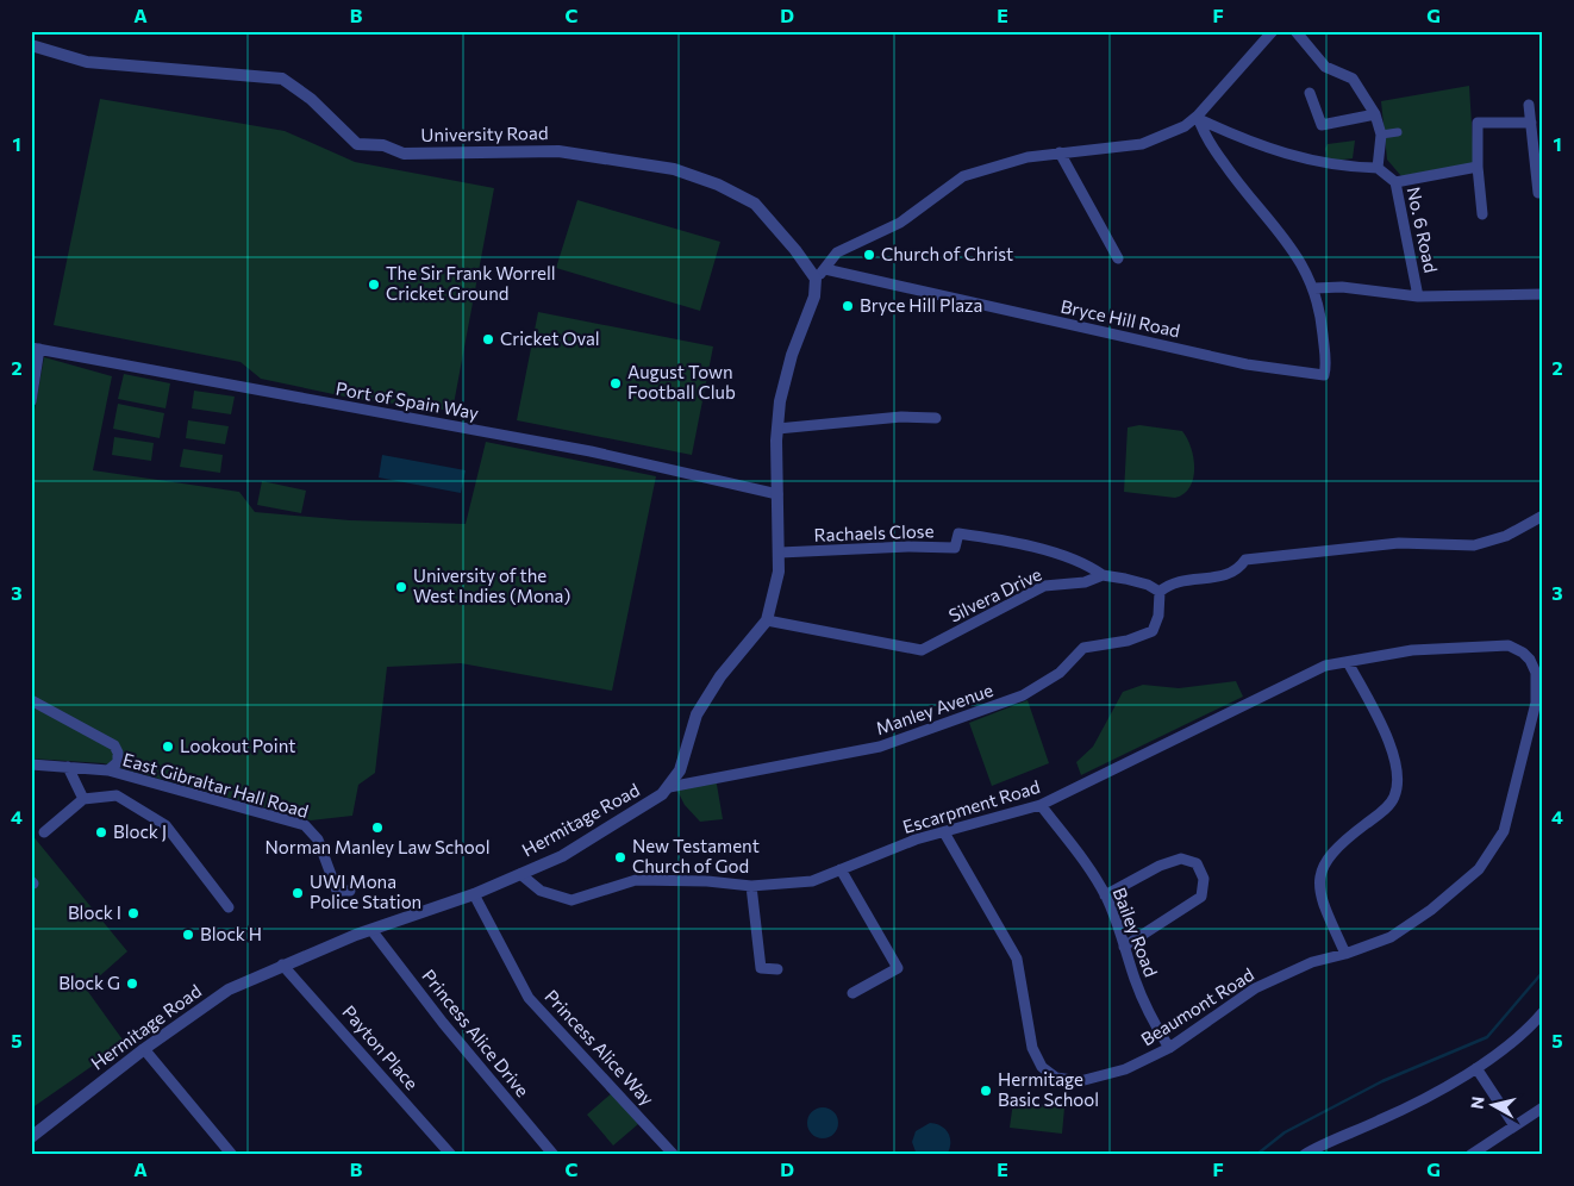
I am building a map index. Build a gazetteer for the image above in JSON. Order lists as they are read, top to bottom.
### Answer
{
  "streets": {
    "street": [
      "University Road",
      "No. 6 Road",
      "Bryce Hill Road",
      "Port of Spain Way",
      "Rachaels Close",
      "Silvera Drive",
      "Manley Avenue",
      "East Gibraltar Hall Road",
      "Escarpment Road",
      "Hermitage Road",
      "Bailey Road",
      "Beaumont Road",
      "Princess Alice Drive",
      "Payton Place",
      "Princess Alice Way"
    ]
  },
  "crossings": [
    ["University Road", "Hermitage Road"],
    ["Port of Spain Way", "Hermitage Road"],
    ["Rachaels Close", "Silvera Drive"],
    ["Rachaels Close", "Hermitage Road"],
    ["Silvera Drive", "Manley Avenue"],
    ["Silvera Drive", "Hermitage Road"],
    ["Manley Avenue", "Hermitage Road"],
    ["Escarpment Road", "Hermitage Road"],
    ["Escarpment Road", "Bailey Road"],
    ["Escarpment Road", "Beaumont Road"],
    ["Hermitage Road", "Princess Alice Drive"],
    ["Hermitage Road", "Payton Place"],
    ["Hermitage Road", "Princess Alice Way"],
    ["Bailey Road", "Beaumont Road"]
  ],
  "places": [
    "Church of Christ",
    "The Sir Frank Worrell Cricket Ground",
    "Bryce Hill Plaza",
    "Cricket Oval",
    "August Town Football Club",
    "University of the West Indies (Mona)",
    "Lookout Point",
    "Norman Manley Law School",
    "Block J",
    "New Testament Church of God",
    "UWI Mona Police Station",
    "Block I",
    "Block H",
    "Block G",
    "Hermitage Basic School"
  ],
  "north": "left",
  "grid": {
    "columns": [
      "A",
      "B",
      "C",
      "D",
      "E",
      "F",
      "G"
    ],
    "rows": [
      "1",
      "2",
      "3",
      "4",
      "5"
    ]
  }
}
